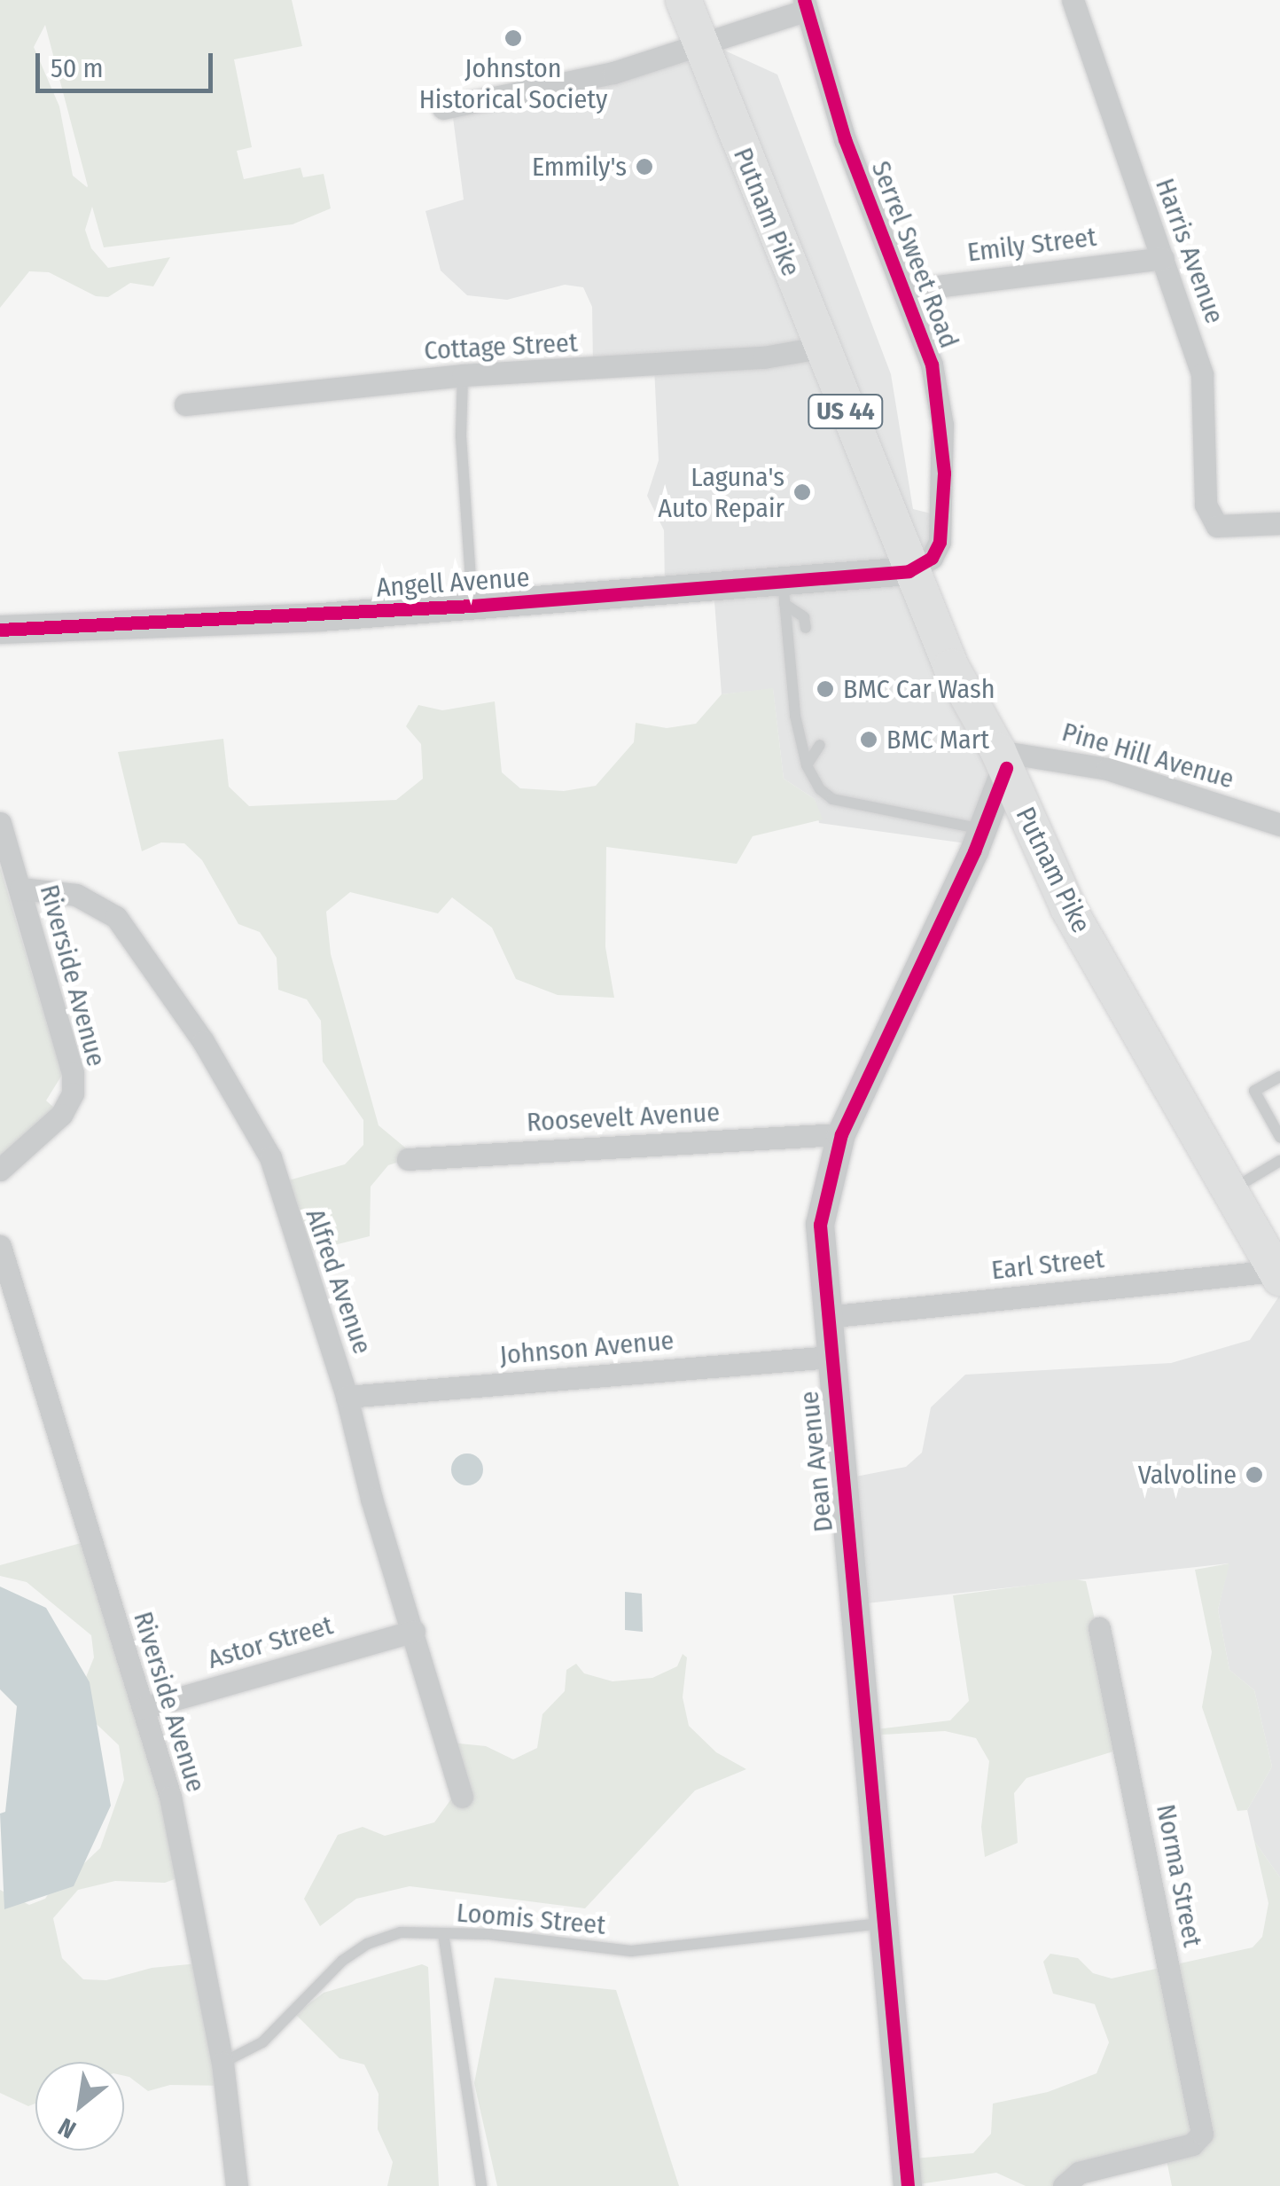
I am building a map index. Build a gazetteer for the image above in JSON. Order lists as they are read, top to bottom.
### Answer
{
  "streets": {
    "main road": ["Putnam Pike", "US 44"],
    "street": [
      "Emily Street",
      "Harris Avenue",
      "Serrel Sweet Road",
      "Cottage Street",
      "Angell Avenue",
      "Pine Hill Avenue",
      "Riverside Avenue",
      "Roosevelt Avenue",
      "Earl Street",
      "Alfred Avenue",
      "Johnson Avenue",
      "Dean Avenue",
      "Astor Street",
      "Norma Street"
    ],
    "lane": ["Loomis Street"]
  },
  "crossings": [
    ["Putnam Pike", "Serrel Sweet Road"],
    ["Putnam Pike", "Cottage Street"],
    ["Putnam Pike", "Angell Avenue"],
    ["Putnam Pike", "Pine Hill Avenue"],
    ["Putnam Pike", "Earl Street"],
    ["Putnam Pike", "Dean Avenue"],
    ["Emily Street", "Harris Avenue"],
    ["Emily Street", "Serrel Sweet Road"],
    ["Serrel Sweet Road", "Angell Avenue"],
    ["Pine Hill Avenue", "Dean Avenue"],
    ["Riverside Avenue", "Alfred Avenue"],
    ["Riverside Avenue", "Astor Street"],
    ["Riverside Avenue", "Loomis Street"],
    ["Roosevelt Avenue", "Dean Avenue"],
    ["Earl Street", "Dean Avenue"],
    ["Alfred Avenue", "Johnson Avenue"],
    ["Alfred Avenue", "Astor Street"],
    ["Johnson Avenue", "Dean Avenue"],
    ["Dean Avenue", "Loomis Street"]
  ],
  "places": [
    "Johnston Historical Society",
    "Emmily's",
    "Laguna's Auto Repair",
    "BMC Car Wash",
    "BMC Mart",
    "Valvoline"
  ],
  "scale_bar": "50 m",
  "north": "bottom left"
}
